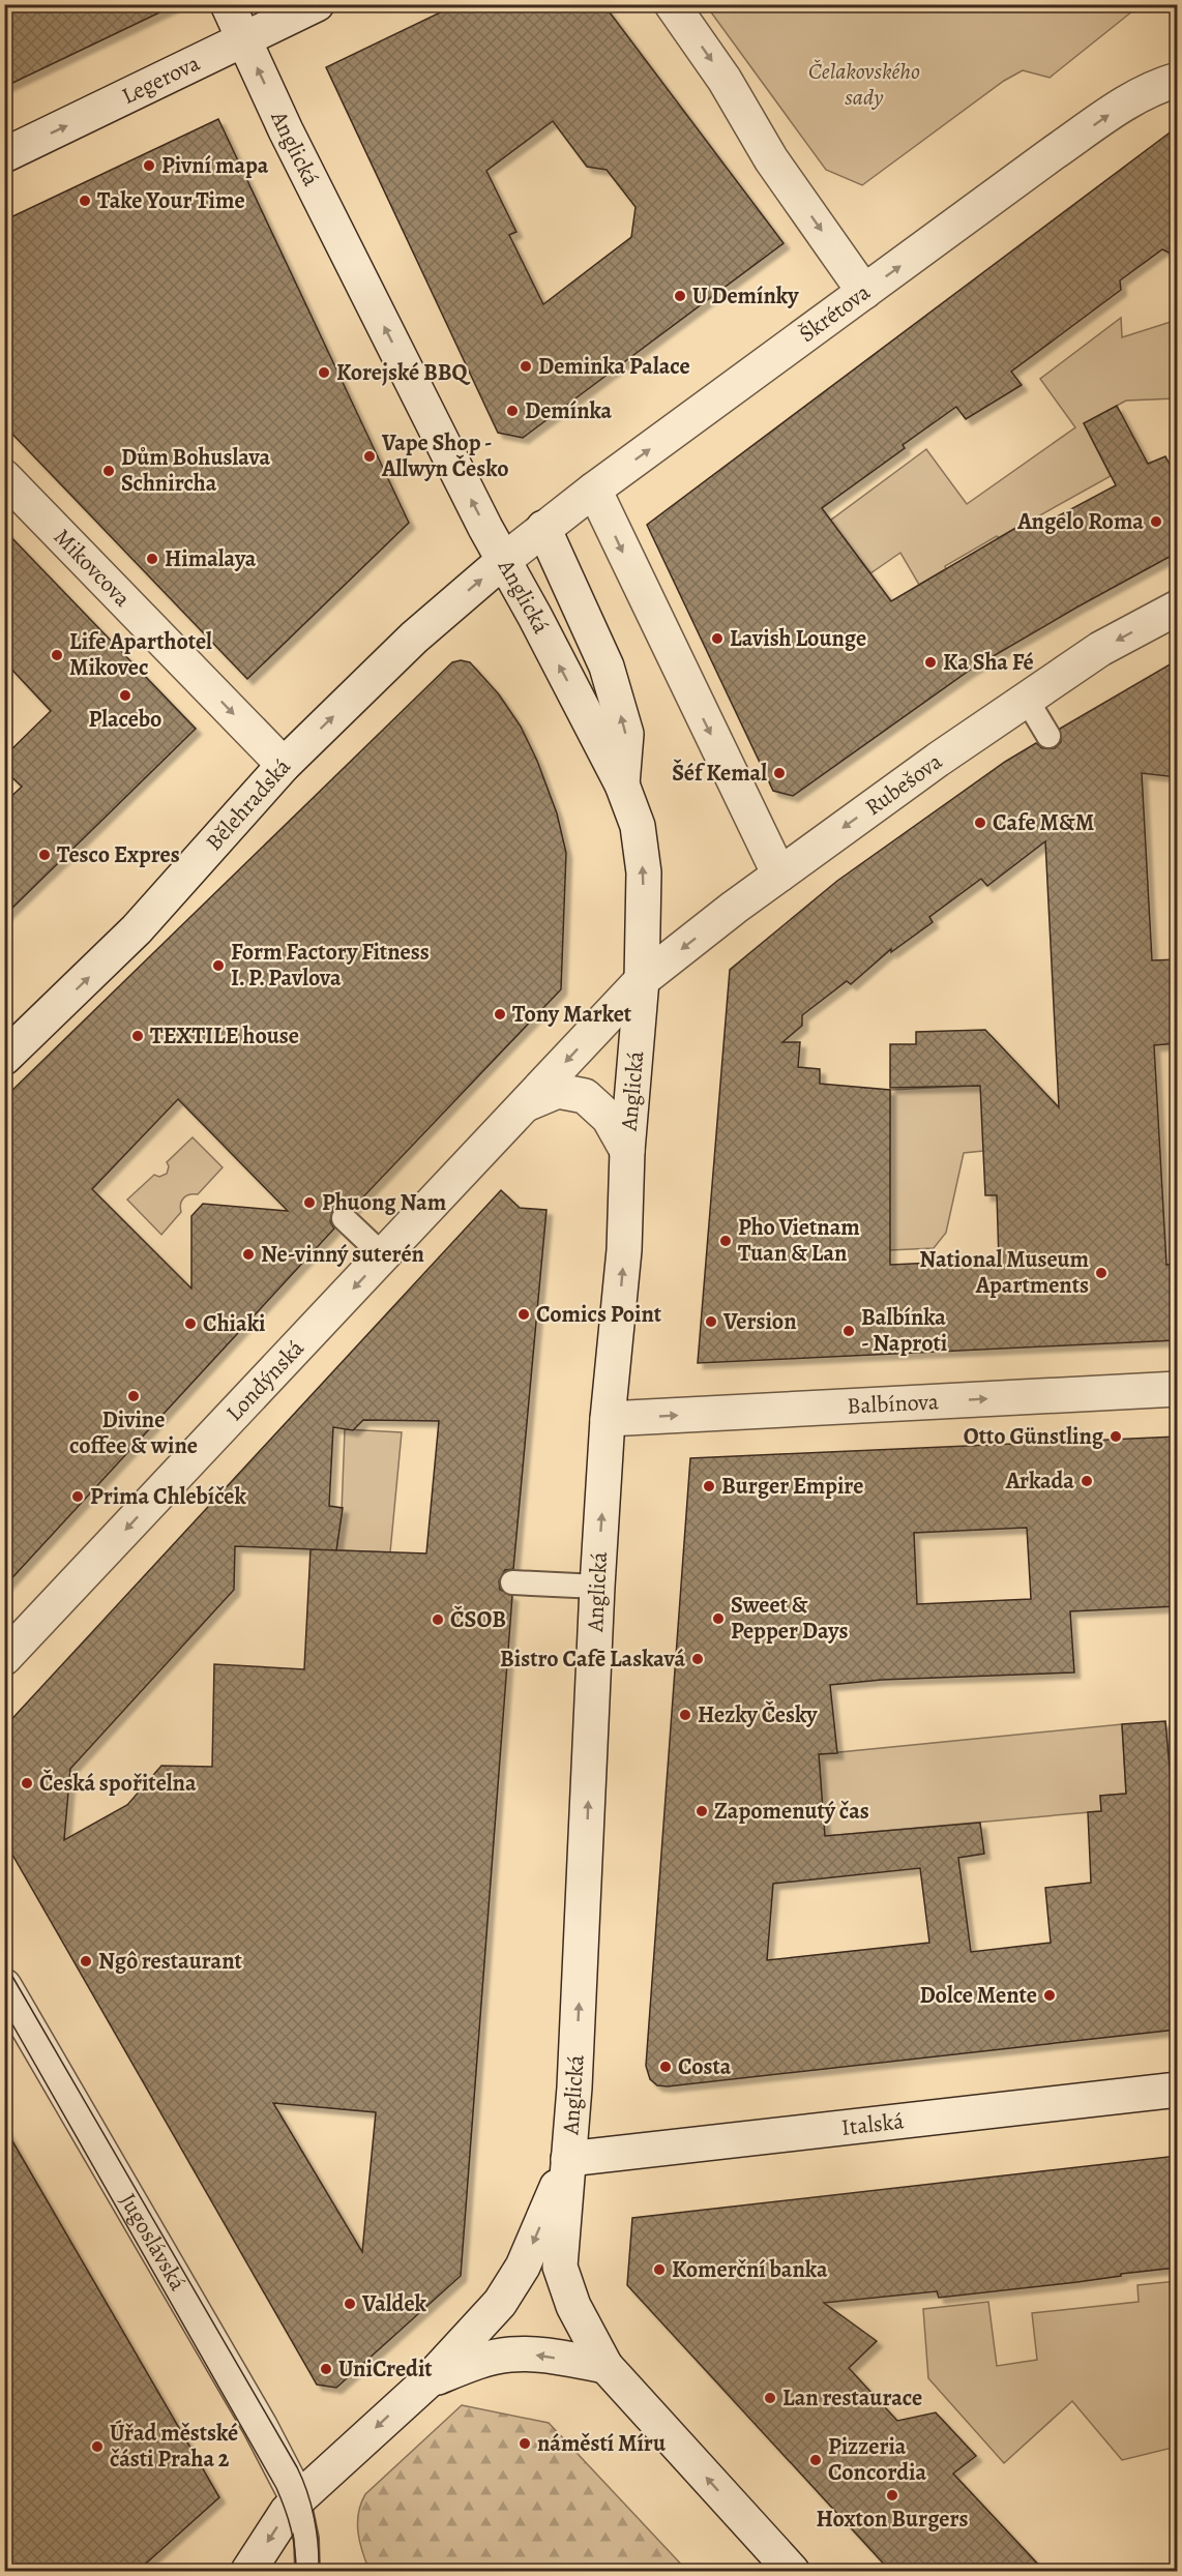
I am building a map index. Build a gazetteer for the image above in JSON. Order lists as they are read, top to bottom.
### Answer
{
  "streets": {
    "street": [
      "Legerova",
      "Anglická",
      "Škrétova",
      "Mikovcova",
      "Rubešova",
      "Bělehradská",
      "Londýnská",
      "Balbínova",
      "Italská",
      "Jugoslávská"
    ]
  },
  "crossings": [
    ["Legerova", "Anglická"],
    ["Anglická", "Škrétova"],
    ["Anglická", "Rubešova"],
    ["Anglická", "Bělehradská"],
    ["Anglická", "Londýnská"],
    ["Anglická", "Balbínova"],
    ["Anglická", "Italská"],
    ["Škrétova", "Bělehradská"],
    ["Mikovcova", "Bělehradská"],
    ["Rubešova", "Londýnská"]
  ],
  "one_way": [
    "Legerova",
    "Škrétova",
    "Mikovcova",
    "Rubešova",
    "Bělehradská",
    "Londýnská",
    "Balbínova"
  ],
  "parks": ["Čelakovského sady"],
  "places": [
    "Pivní mapa",
    "Take Your Time",
    "U Demínky",
    "Deminka Palace",
    "Korejské BBQ",
    "Demínka",
    "Vape Shop - Allwyn Česko",
    "Dům Bohuslava Schnircha",
    "Angelo Roma",
    "Himalaya",
    "Lavish Lounge",
    "Life Aparthotel Mikovec",
    "Ka Sha Fé",
    "Placebo",
    "Šéf Kemal",
    "Cafe M&M",
    "Tesco Expres",
    "Form Factory Fitness I. P. Pavlova",
    "Tony Market",
    "TEXTILE house",
    "Phuong Nam",
    "Pho Vietnam Tuan & Lan",
    "Ne-vinný suterén",
    "National Museum Apartments",
    "Comics Point",
    "Version",
    "Chiaki",
    "Balbínka - Naproti",
    "Divine coffee & wine",
    "Otto Günstling",
    "Arkada",
    "Burger Empire",
    "Prima Chlebíček",
    "Sweet & Pepper Days",
    "ČSOB",
    "Bistro Cafē Laskavá",
    "Hezky Česky",
    "Česká spořitelna",
    "Zapomenutý čas",
    "Ngô restaurant",
    "Dolce Mente",
    "Costa",
    "Komerční banka",
    "Valdek",
    "UniCredit",
    "Lan restaurace",
    "náměstí Míru",
    "Úřad městské části Praha 2",
    "Pizzeria Concordia",
    "Hoxton Burgers"
  ]
}
